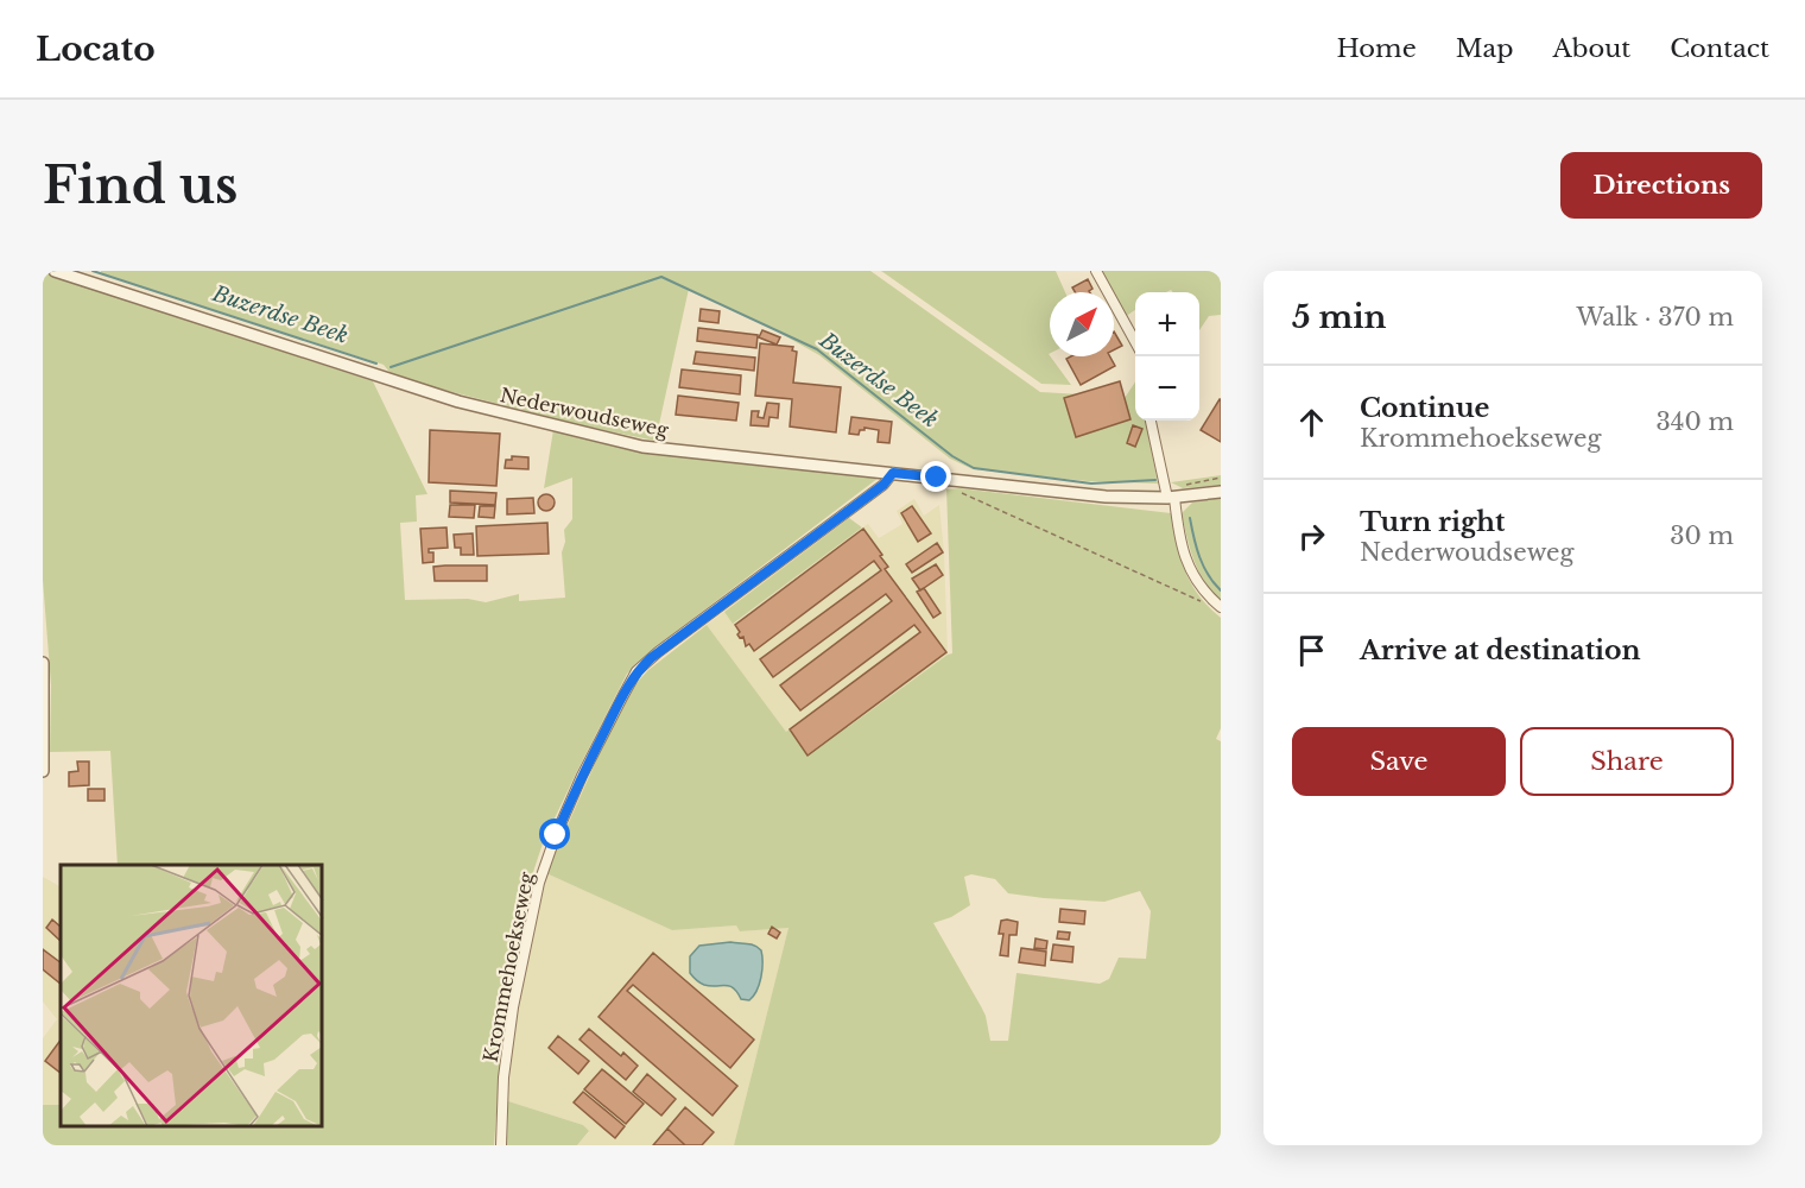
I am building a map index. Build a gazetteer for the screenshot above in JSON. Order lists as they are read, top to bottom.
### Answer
{
  "streets": {
    "street": ["Nederwoudseweg", "Krommehoekseweg"]
  },
  "crossings": [
    ["Nederwoudseweg", "Krommehoekseweg"]
  ],
  "water": ["Buzerdse Beek"],
  "north": "top right",
  "page": {
    "header": "Locato",
    "nav": [
      "Home",
      "Map",
      "About",
      "Contact"
    ],
    "buttons": [
      "Directions",
      ["Save", "Share"]
    ],
    "title": "Find us",
    "heading": ["5 min", "Walk · 370 m"],
    "map_buttons": ["+", "−"],
    "list": [
      ["Continue", "Krommehoekseweg", "340 m"],
      ["Turn right", "Nederwoudseweg", "30 m"],
      "Arrive at destination"
    ]
  }
}
